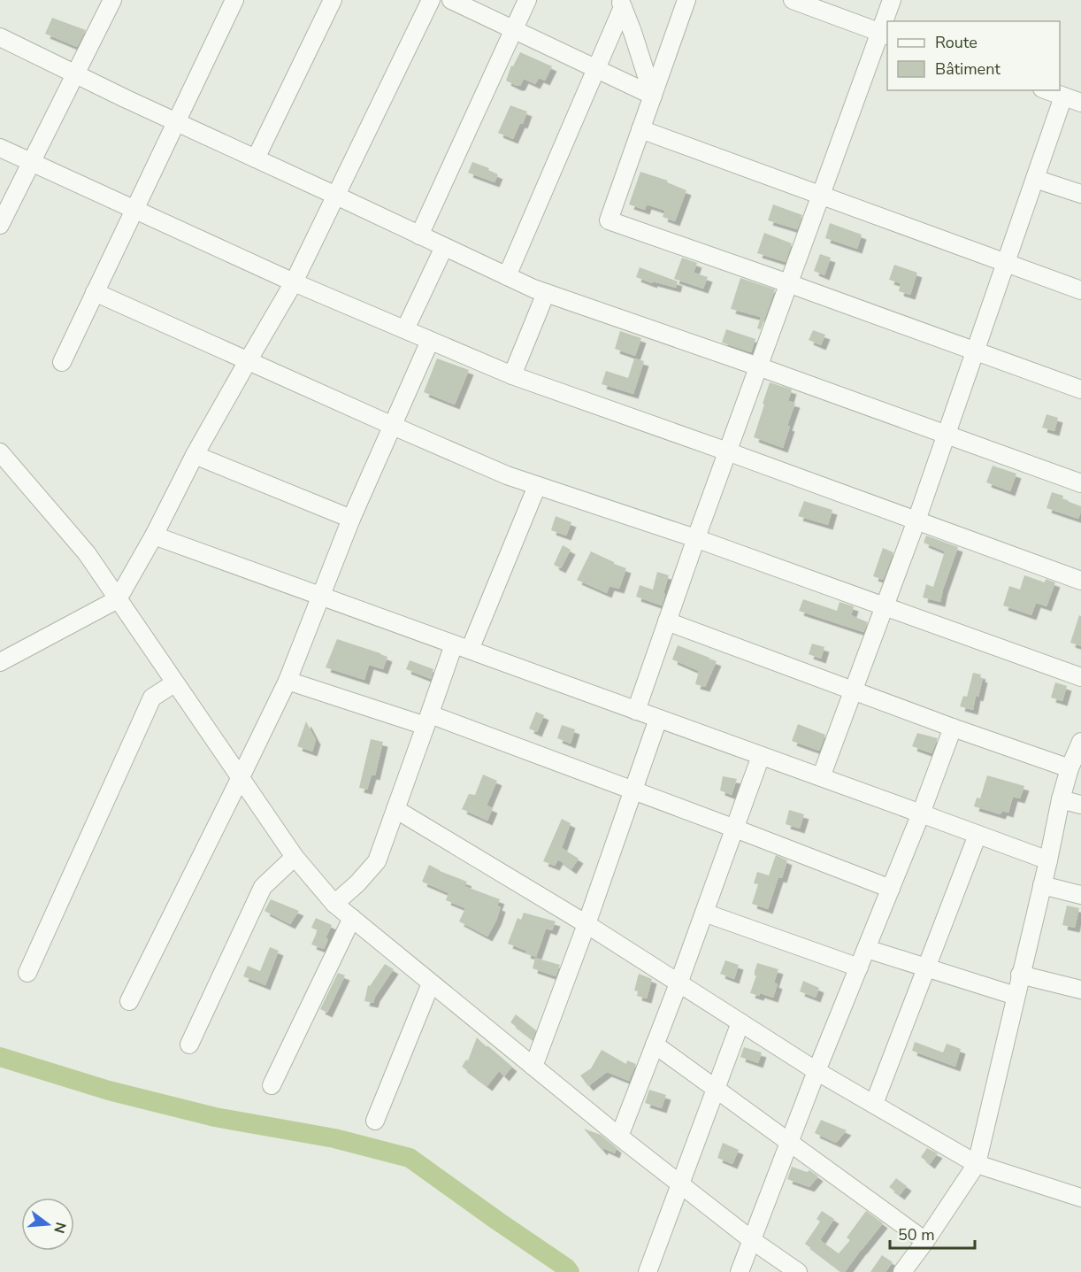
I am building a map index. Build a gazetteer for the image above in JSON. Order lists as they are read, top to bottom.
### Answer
{
  "legend": ["Route", "Bâtiment"],
  "scale_bar": "50 m",
  "north": "right"
}
